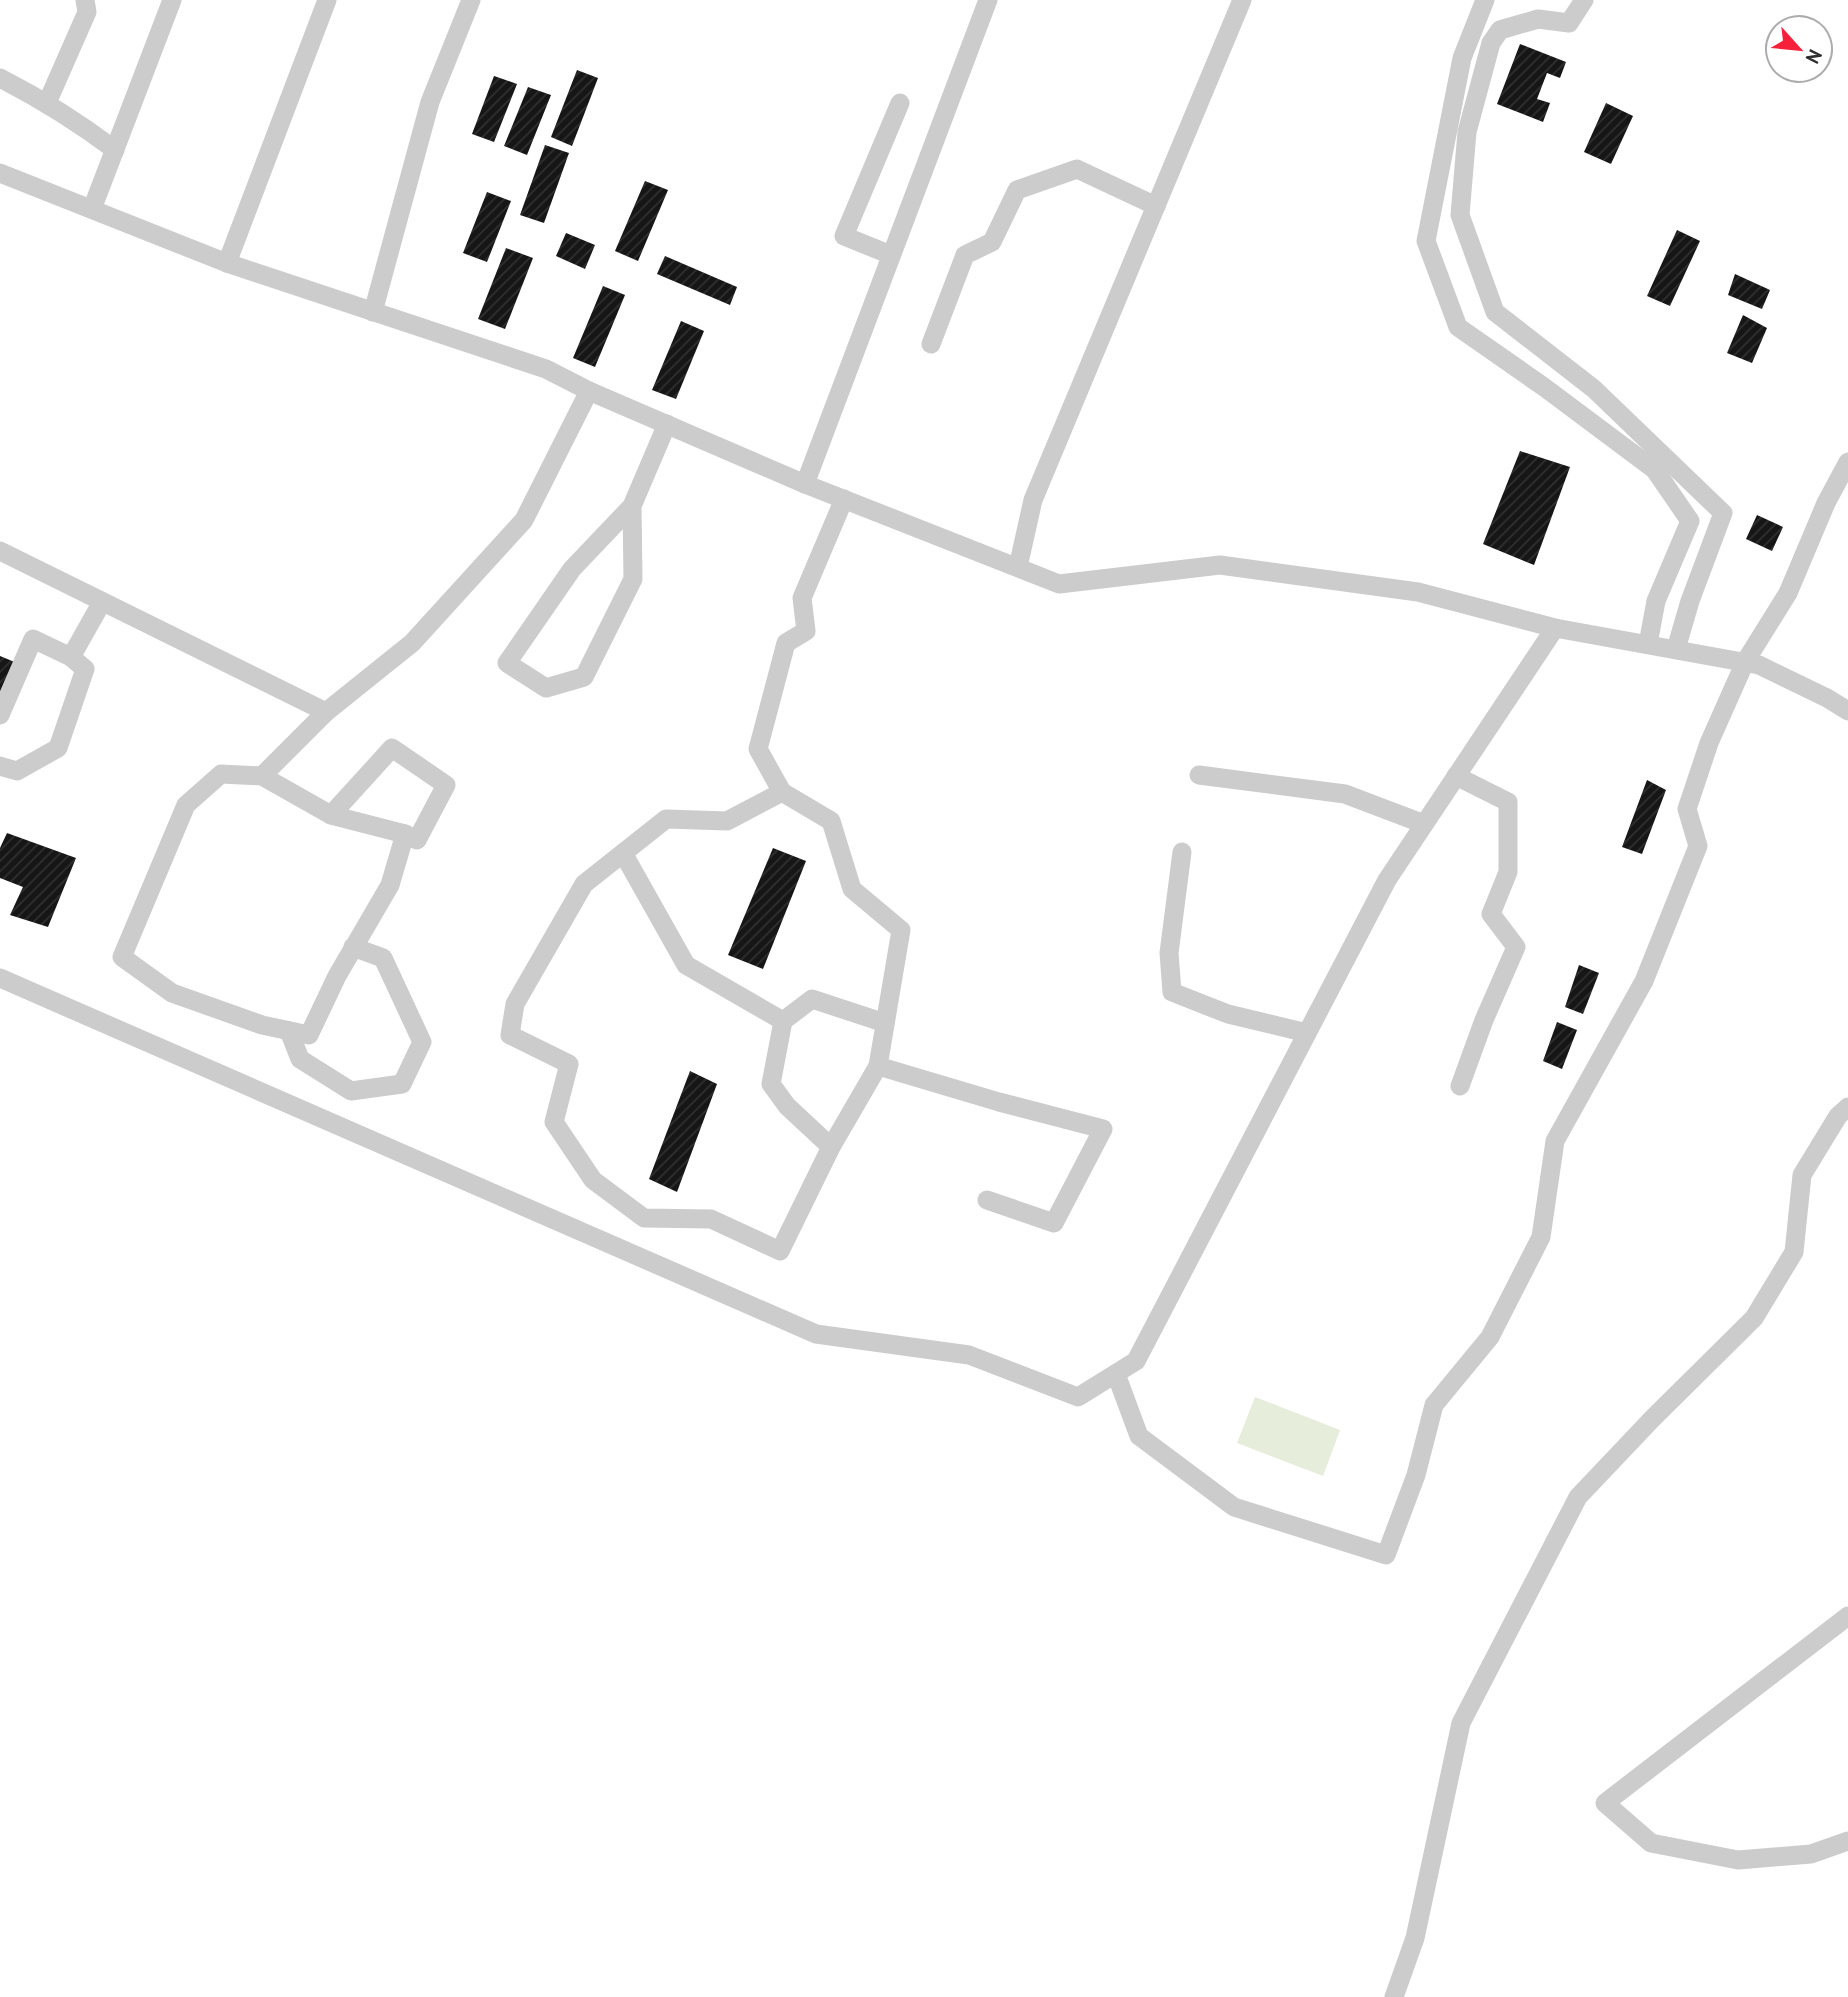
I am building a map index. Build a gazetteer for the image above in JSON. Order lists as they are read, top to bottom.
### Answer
{
  "north": "bottom right"
}
